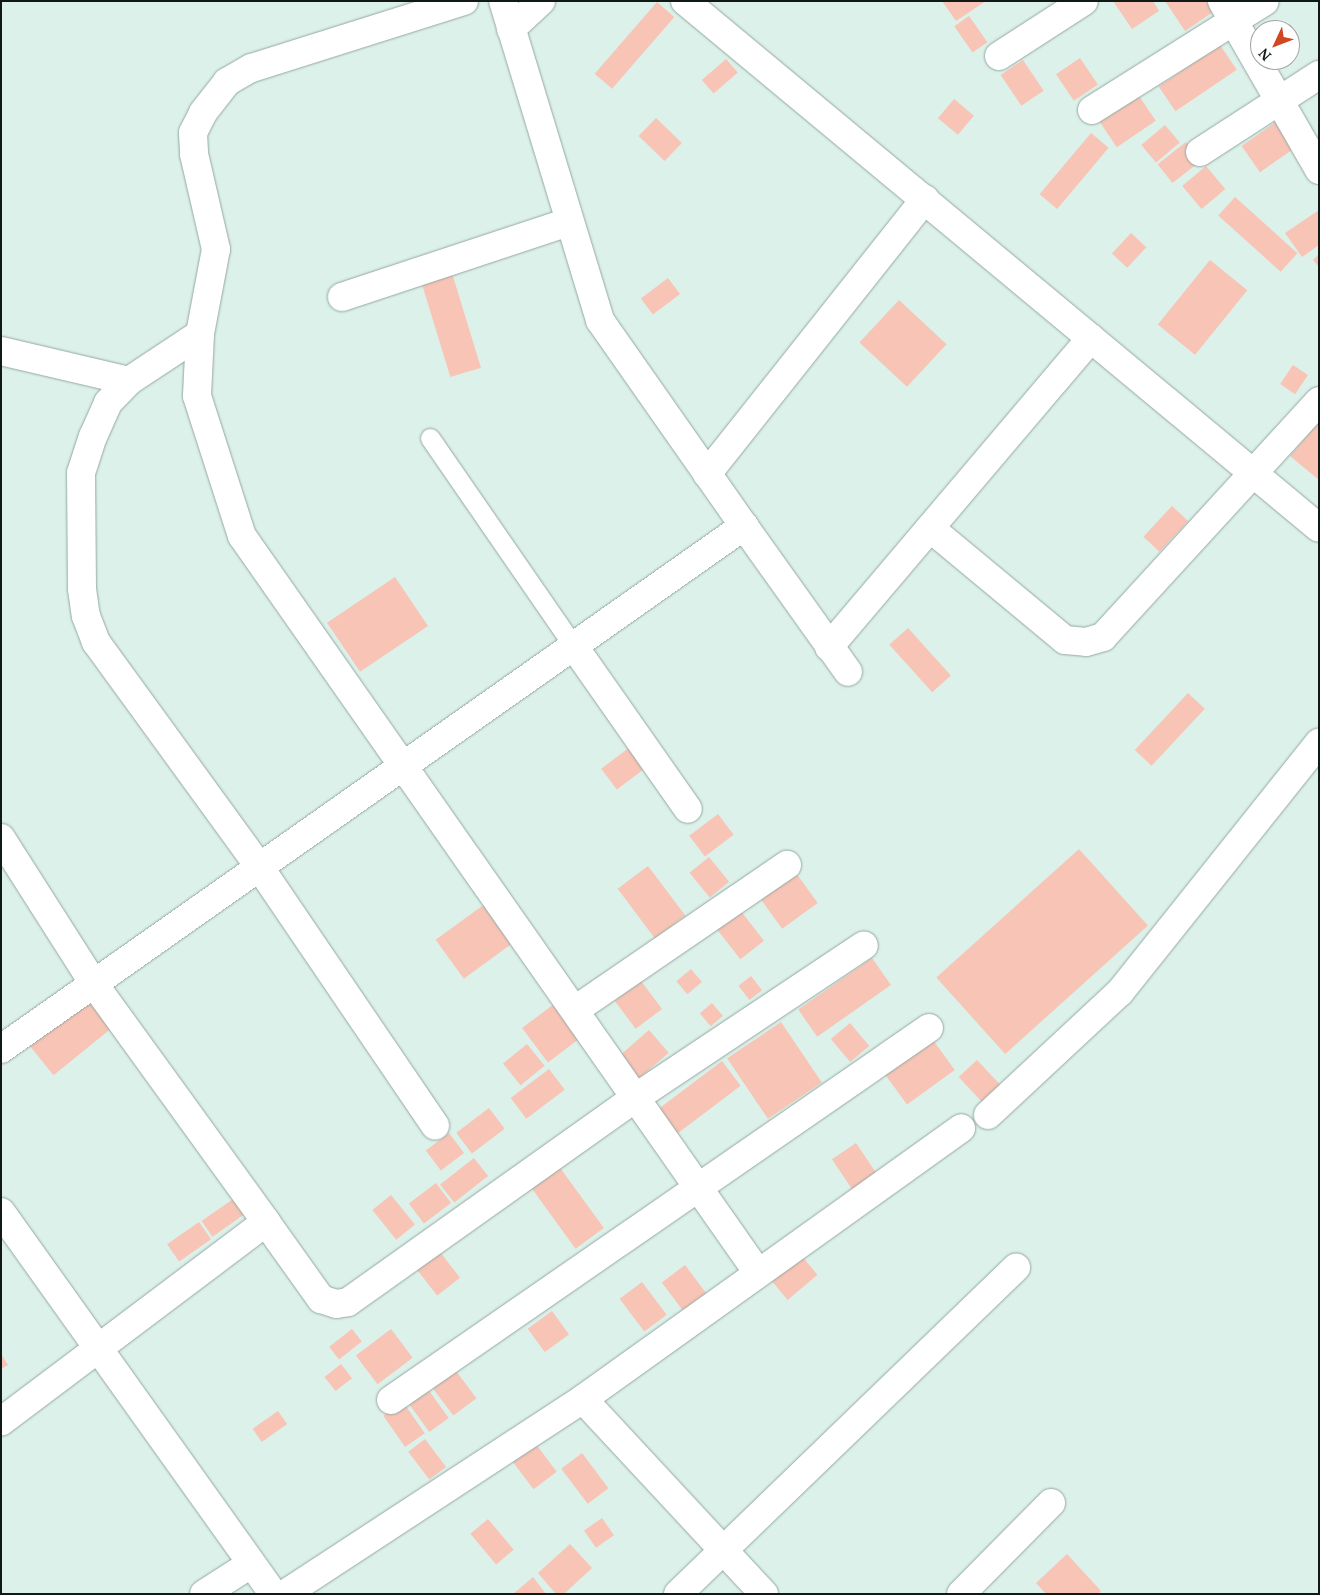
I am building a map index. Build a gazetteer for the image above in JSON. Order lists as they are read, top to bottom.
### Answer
{
  "north": "bottom left"
}
